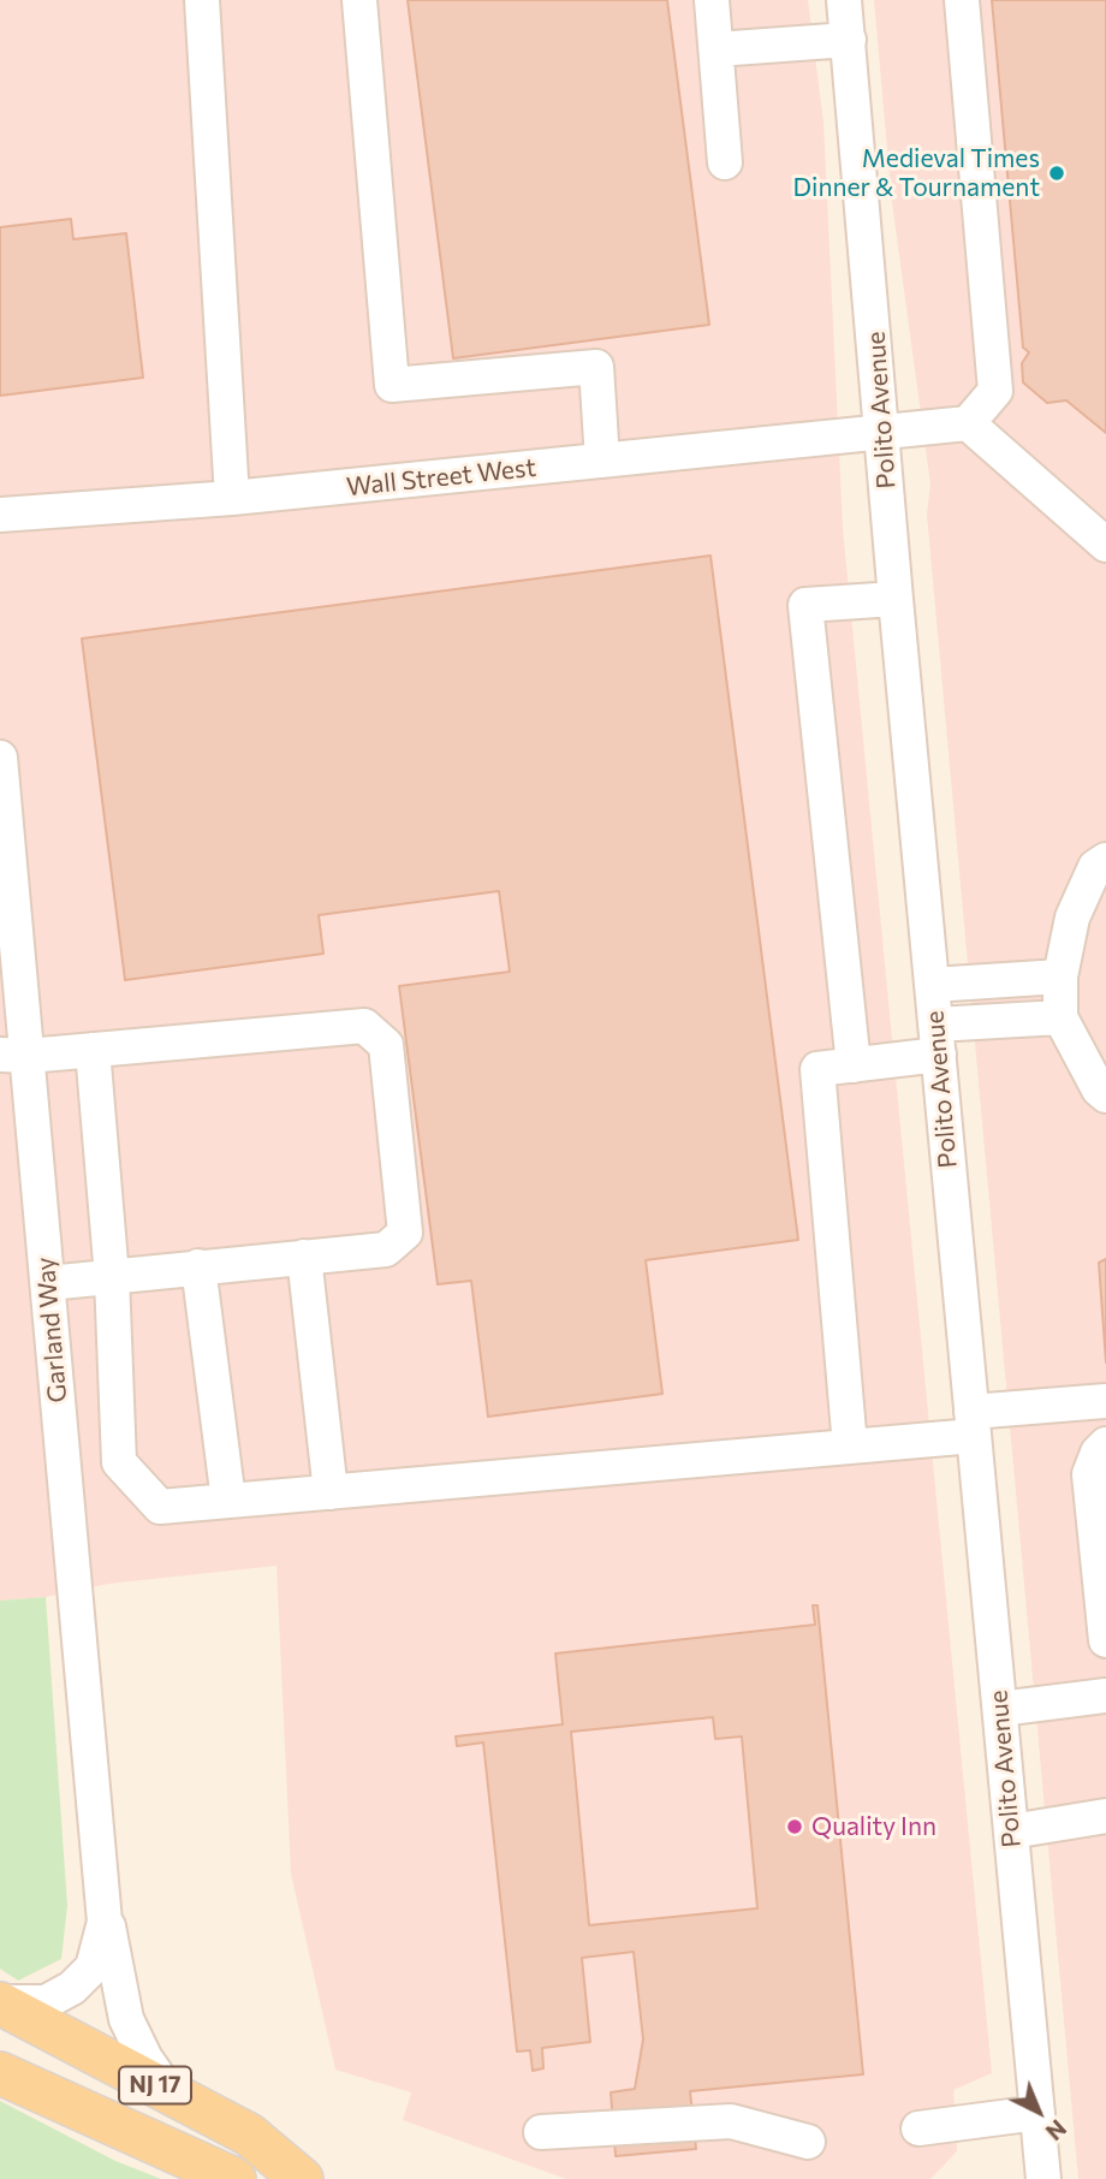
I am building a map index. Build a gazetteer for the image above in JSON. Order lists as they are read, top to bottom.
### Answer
{
  "streets": {
    "main road": ["NJ 17"],
    "street": ["Polito Avenue", "Wall Street West", "Garland Way"]
  },
  "crossings": [
    ["Polito Avenue", "Wall Street West"],
    ["Garland Way", "NJ 17"]
  ],
  "places": ["Medieval Times Dinner & Tournament", "Quality Inn"],
  "north": "bottom right"
}
